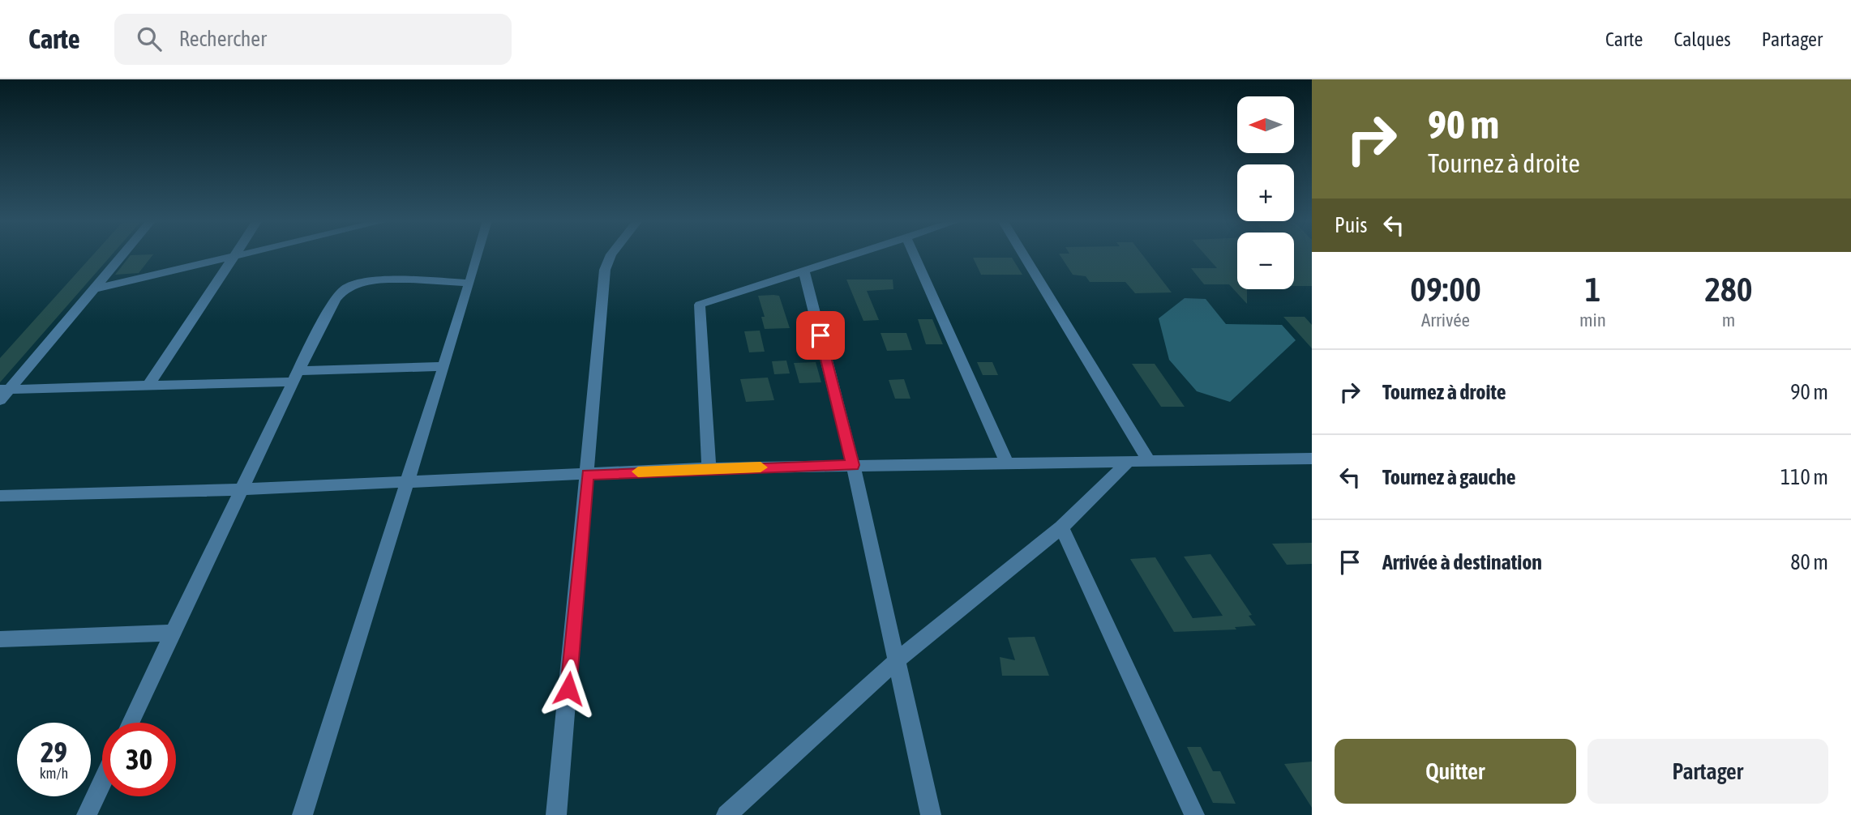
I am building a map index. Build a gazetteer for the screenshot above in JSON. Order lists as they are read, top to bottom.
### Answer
{
  "north": "left",
  "page": {
    "header": "Carte",
    "search": "Rechercher",
    "nav": ["Carte", "Calques", "Partager"],
    "turn": ["90 m", "Tournez à droite"],
    "map_buttons": ["+", "−"],
    "then": "Puis",
    "eta": [
      "09:00",
      "Arrivée",
      "1",
      "min",
      "280",
      "m"
    ],
    "list": [
      {
        "name": "Tournez à droite",
        "value": "90 m"
      },
      {
        "name": "Tournez à gauche",
        "value": "110 m"
      },
      {
        "name": "Arrivée à destination",
        "value": "80 m"
      }
    ],
    "speed": "29 km/h",
    "limit": "30",
    "buttons": ["Quitter", "Partager"]
  }
}
